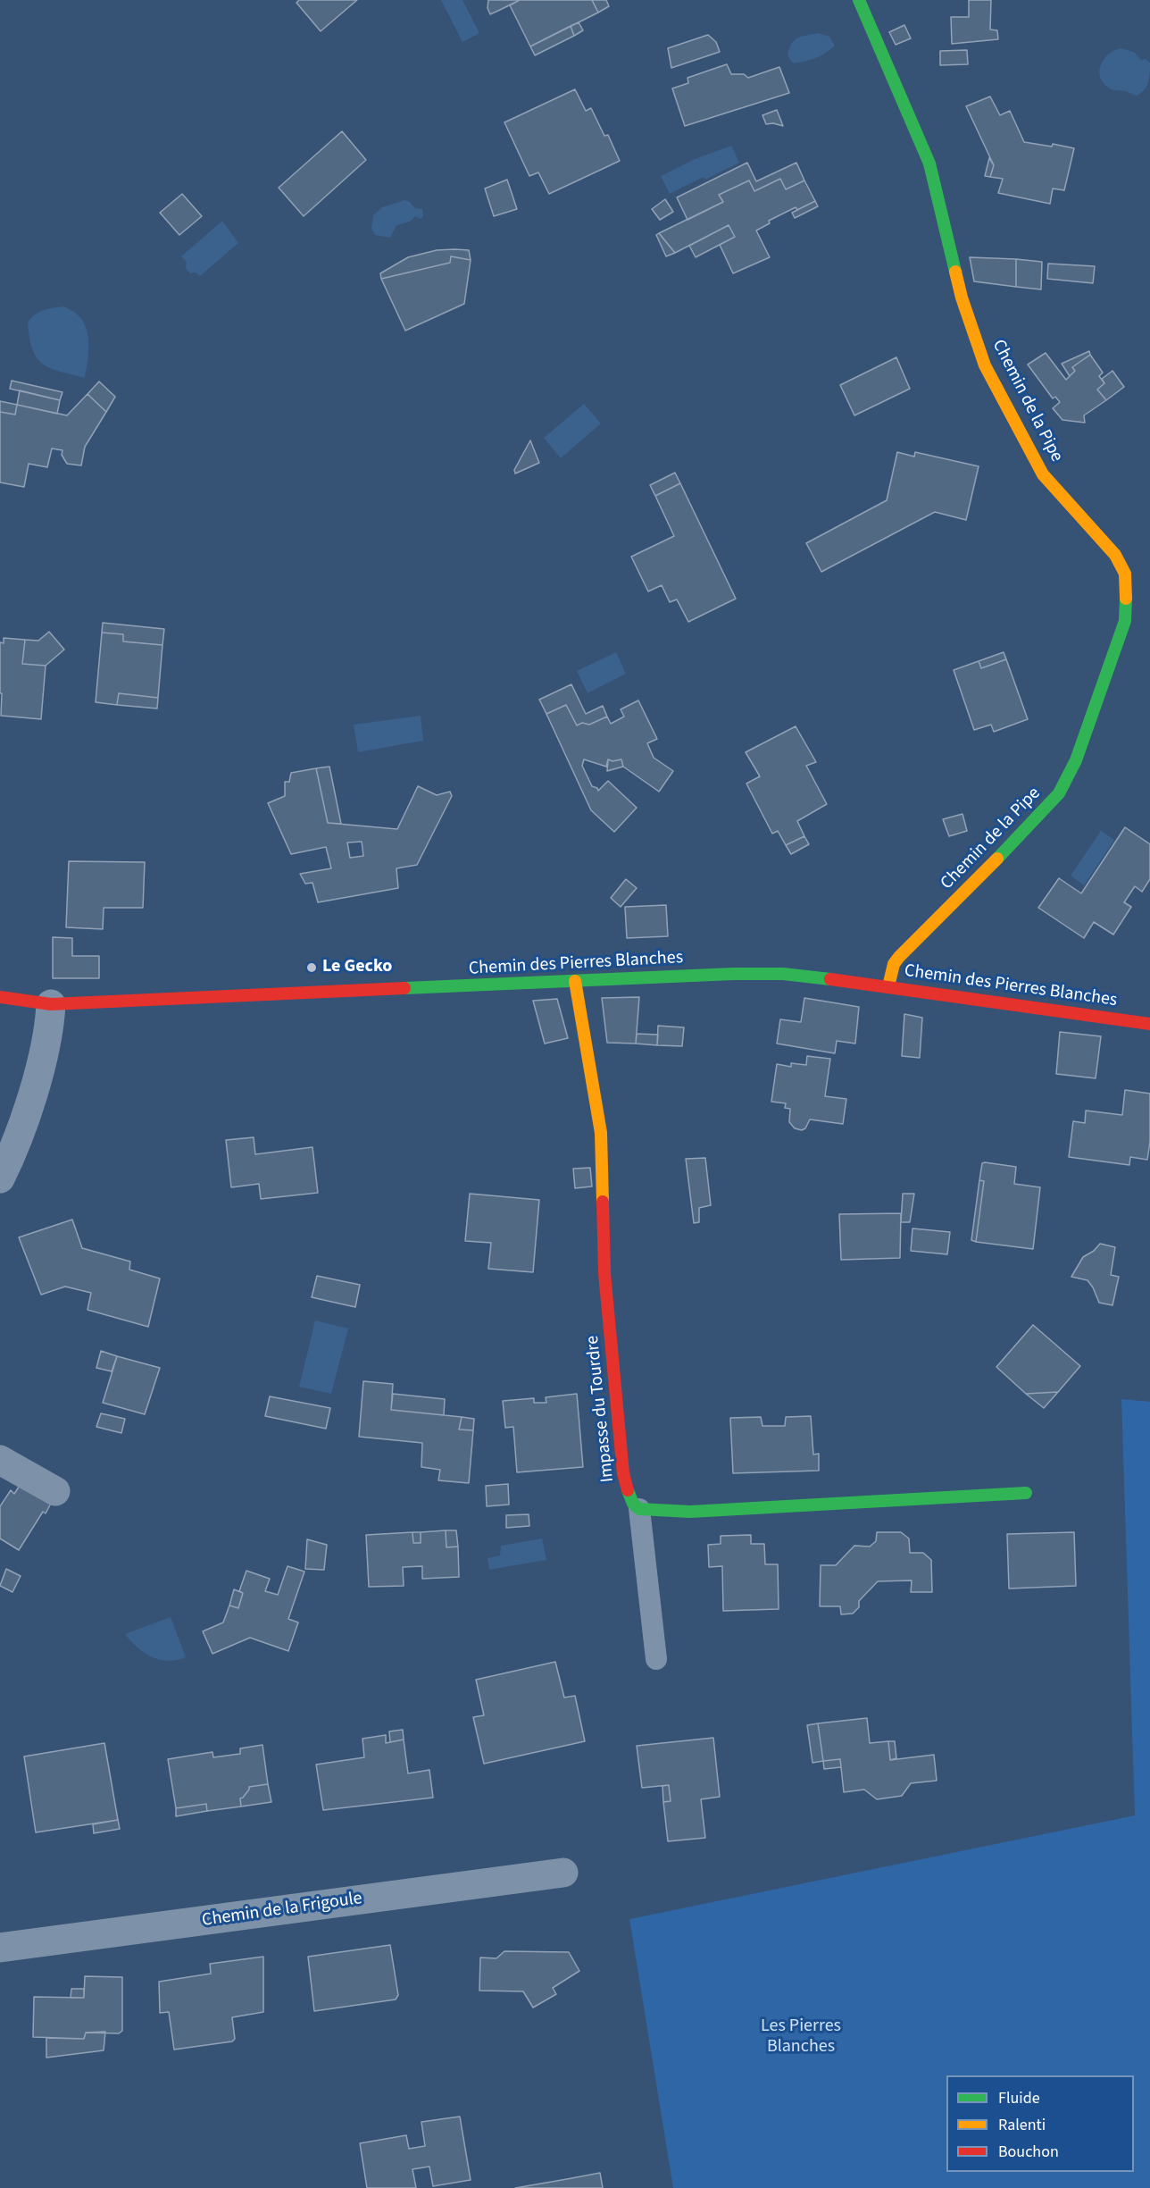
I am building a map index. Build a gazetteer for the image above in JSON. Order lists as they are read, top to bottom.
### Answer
{
  "streets": {
    "street": [
      "Chemin de la Pipe",
      "Chemin des Pierres Blanches",
      "Impasse du Tourdre",
      "Chemin de la Frigoule"
    ]
  },
  "crossings": [
    ["Chemin de la Pipe", "Chemin des Pierres Blanches"],
    ["Chemin des Pierres Blanches", "Impasse du Tourdre"]
  ],
  "parks": ["Les Pierres Blanches"],
  "places": ["Le Gecko"],
  "legend": ["Fluide", "Ralenti", "Bouchon"]
}
